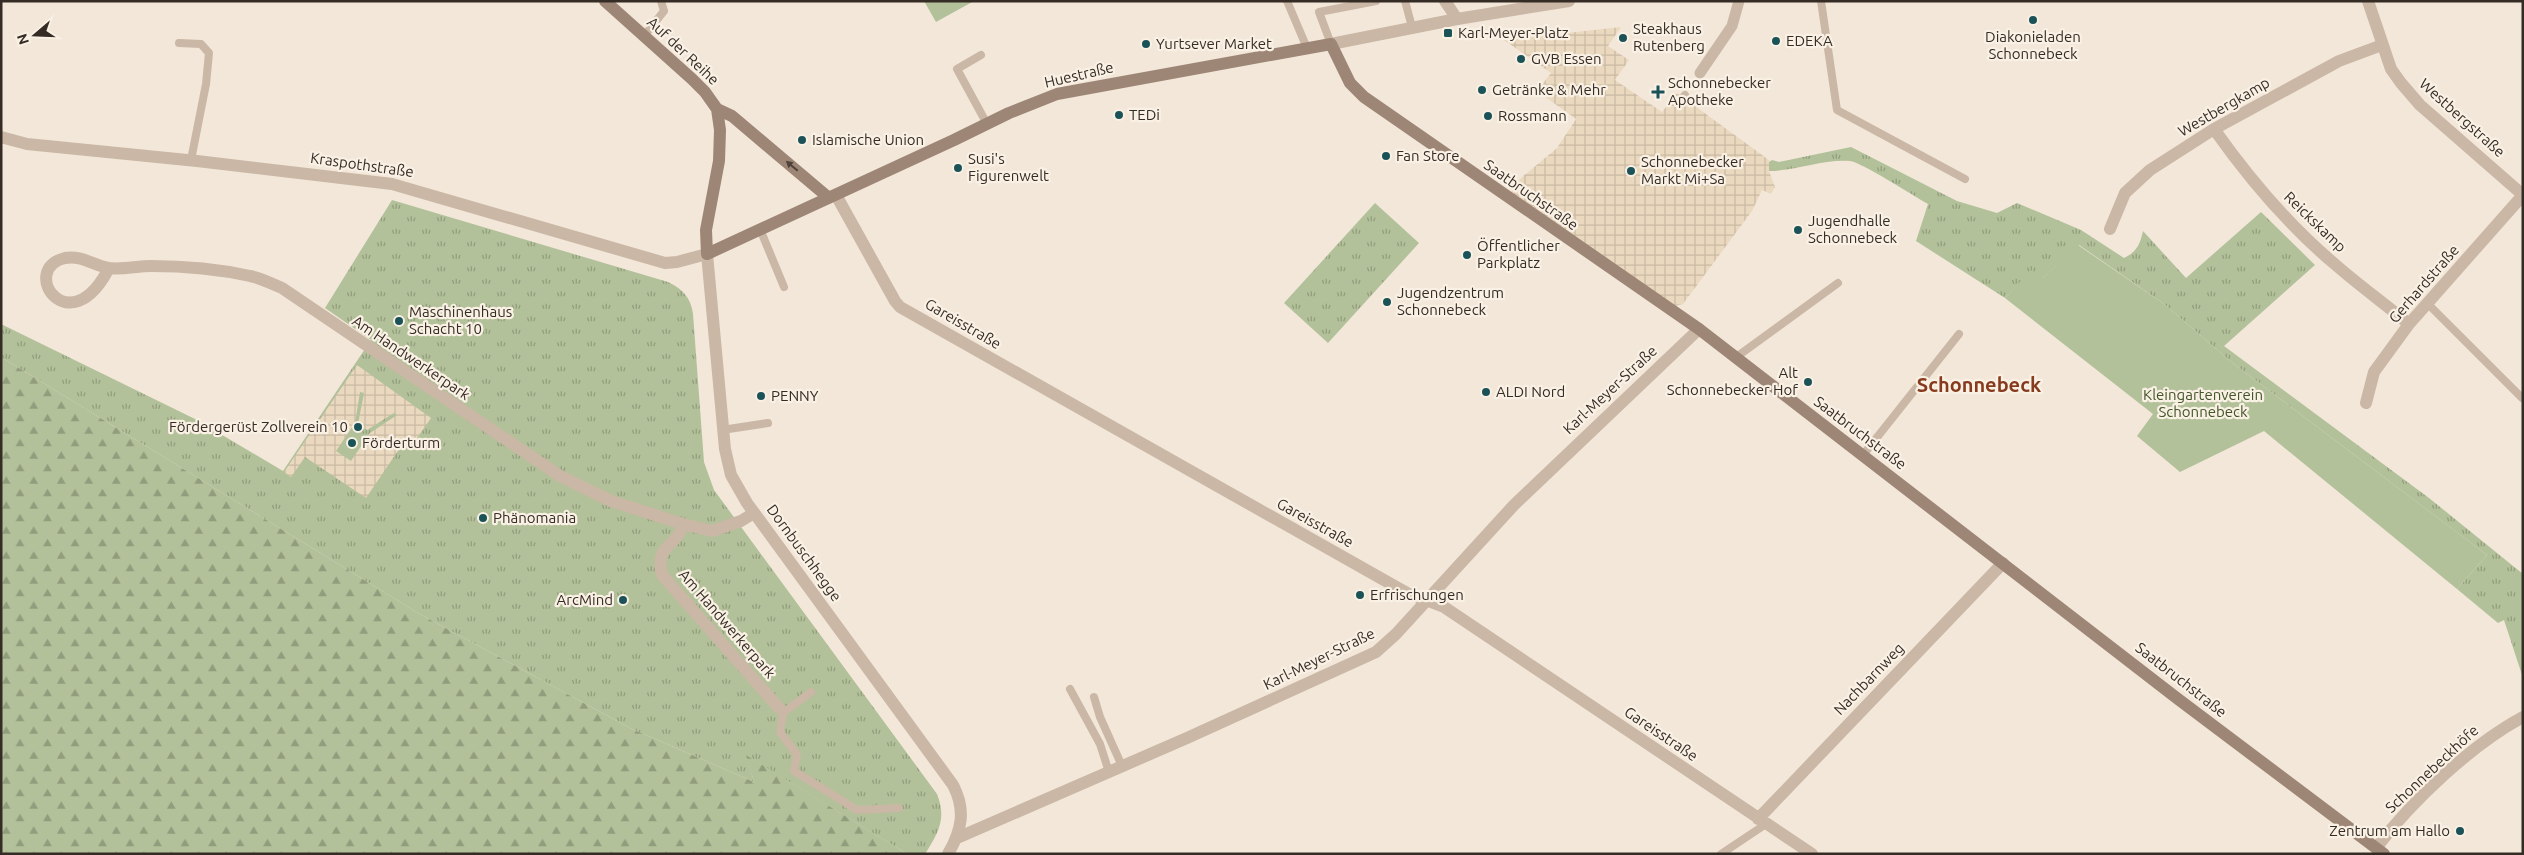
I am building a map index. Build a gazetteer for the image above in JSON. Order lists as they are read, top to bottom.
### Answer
{
  "streets": {
    "main road": ["Auf der Reihe", "Huestraße", "Saatbruchstraße"],
    "street": [
      "Westbergkamp",
      "Westbergstraße",
      "Kraspothstraße",
      "Reickskamp",
      "Gerhardstraße",
      "Gareisstraße",
      "Am Handwerkerpark",
      "Karl-Meyer-Straße",
      "Dornbuschhegge",
      "Nachbarnweg",
      "Schonnebeckhöfe"
    ]
  },
  "crossings": [
    ["Auf der Reihe", "Huestraße"],
    ["Auf der Reihe", "Kraspothstraße"],
    ["Auf der Reihe", "Dornbuschhegge"],
    ["Huestraße", "Kraspothstraße"],
    ["Huestraße", "Saatbruchstraße"],
    ["Huestraße", "Gareisstraße"],
    ["Huestraße", "Dornbuschhegge"],
    ["Westbergkamp", "Westbergstraße"],
    ["Westbergkamp", "Reickskamp"],
    ["Westbergstraße", "Gerhardstraße"],
    ["Kraspothstraße", "Dornbuschhegge"],
    ["Saatbruchstraße", "Karl-Meyer-Straße"],
    ["Saatbruchstraße", "Nachbarnweg"],
    ["Saatbruchstraße", "Schonnebeckhöfe"],
    ["Reickskamp", "Gerhardstraße"],
    ["Gareisstraße", "Karl-Meyer-Straße"],
    ["Gareisstraße", "Nachbarnweg"],
    ["Am Handwerkerpark", "Dornbuschhegge"],
    ["Karl-Meyer-Straße", "Dornbuschhegge"]
  ],
  "districts": ["Schonnebeck"],
  "parks": ["Kleingartenverein Schonnebeck"],
  "places": {
    "other": [
      "Diakonieladen Schonnebeck",
      "Steakhaus Rutenberg",
      "EDEKA",
      "Yurtsever Market",
      "GVB Essen",
      "Getränke & Mehr",
      "TEDi",
      "Rossmann",
      "Islamische Union",
      "Fan Store",
      "Susi's Figurenwelt",
      "Schonnebecker Markt Mi+Sa",
      "Jugendhalle Schonnebeck",
      "Öffentlicher Parkplatz",
      "Jugendzentrum Schonnebeck",
      "Maschinenhaus Schacht 10",
      "Alt Schonnebecker Hof",
      "ALDI Nord",
      "PENNY",
      "Fördergerüst Zollverein 10",
      "Förderturm",
      "Phänomania",
      "Erfrischungen",
      "ArcMind",
      "Zentrum am Hallo"
    ],
    "transit": ["Karl-Meyer-Platz"],
    "health": ["Schonnebecker Apotheke"]
  },
  "north": "left"
}
